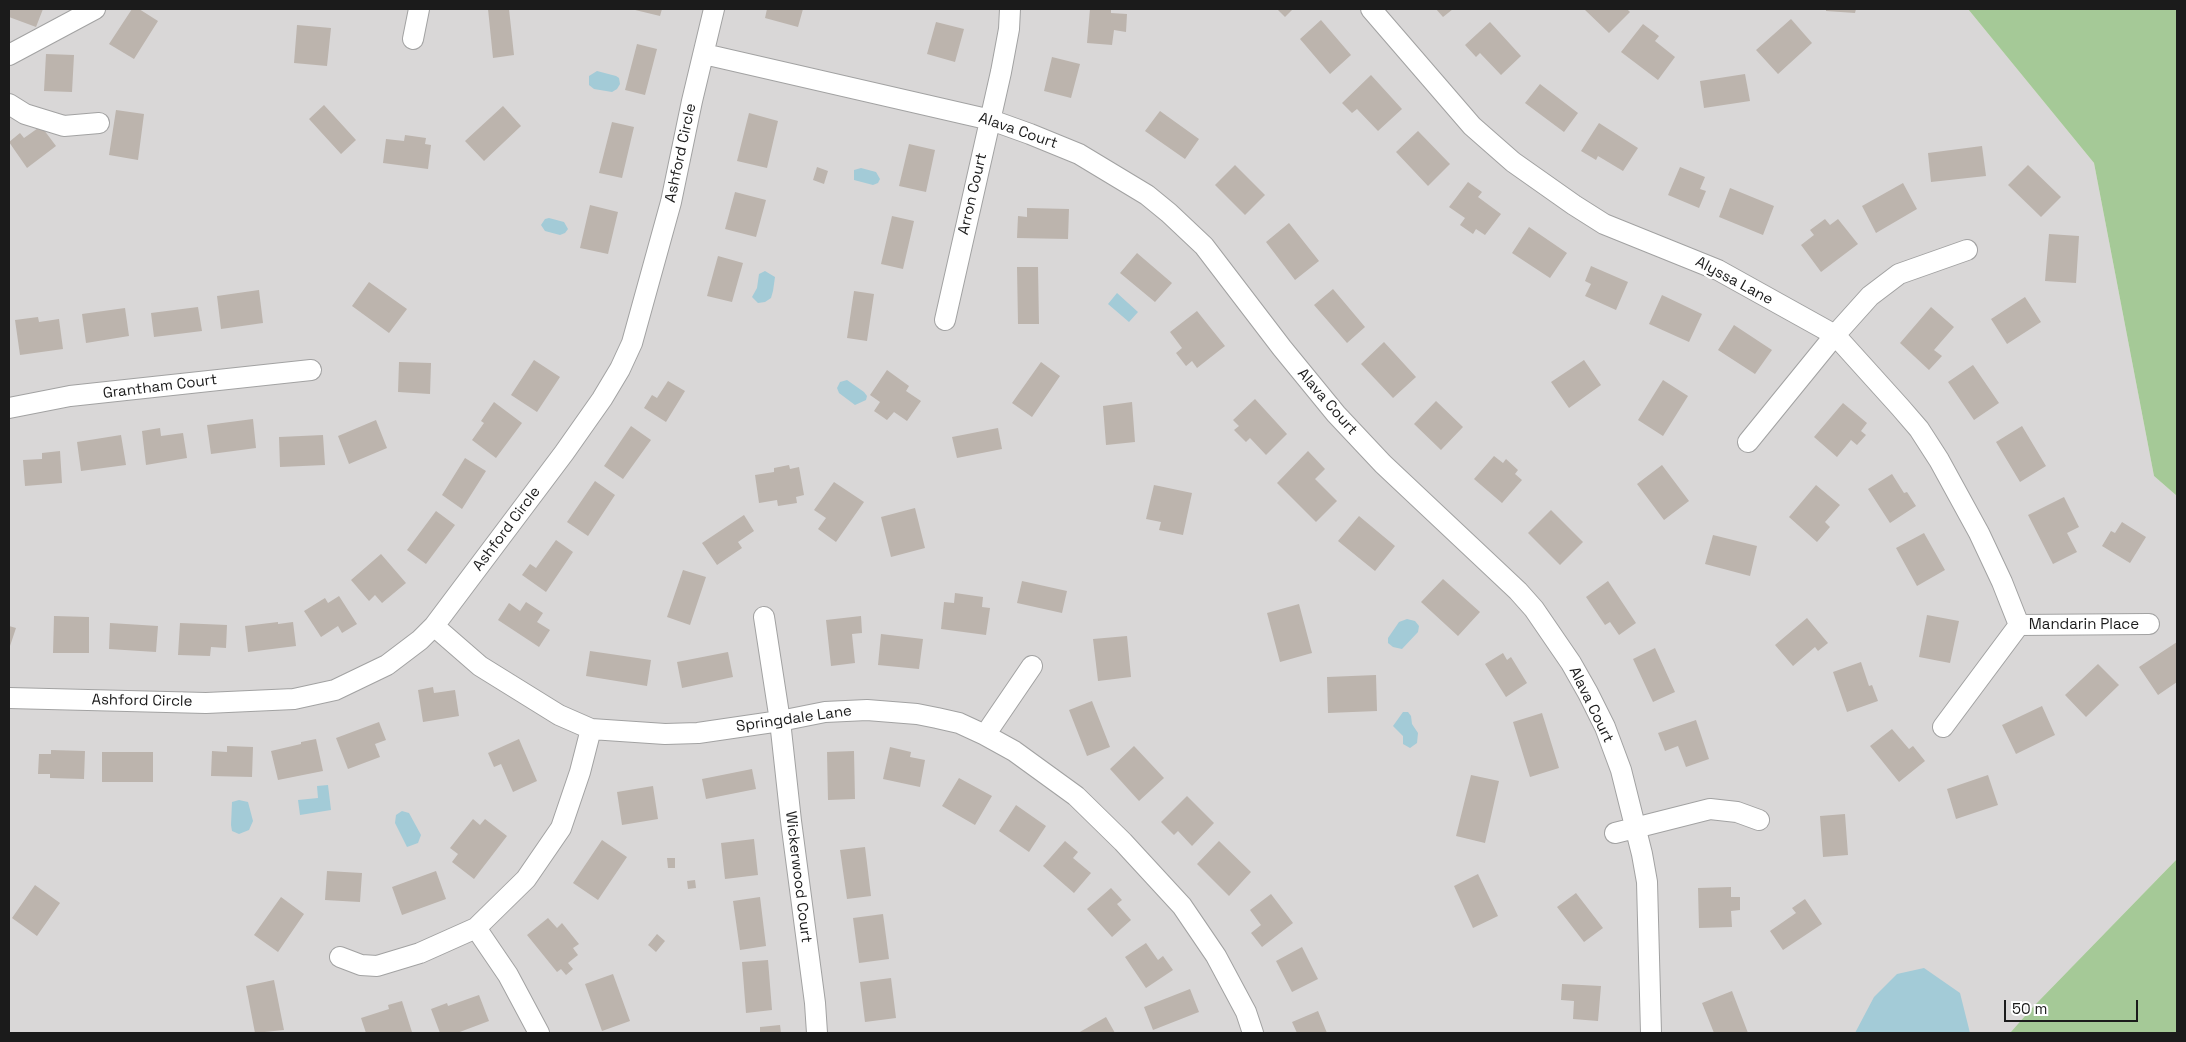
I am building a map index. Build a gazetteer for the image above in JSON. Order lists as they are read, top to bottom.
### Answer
{
  "streets": {
    "street": [
      "Alava Court",
      "Ashford Circle",
      "Arron Court",
      "Alyssa Lane",
      "Grantham Court",
      "Mandarin Place",
      "Springdale Lane",
      "Wickerwood Court"
    ]
  },
  "crossings": [
    ["Alava Court", "Ashford Circle"],
    ["Alava Court", "Arron Court"],
    ["Ashford Circle", "Springdale Lane"],
    ["Alyssa Lane", "Mandarin Place"],
    ["Springdale Lane", "Wickerwood Court"]
  ],
  "scale_bar": "50 m"
}
